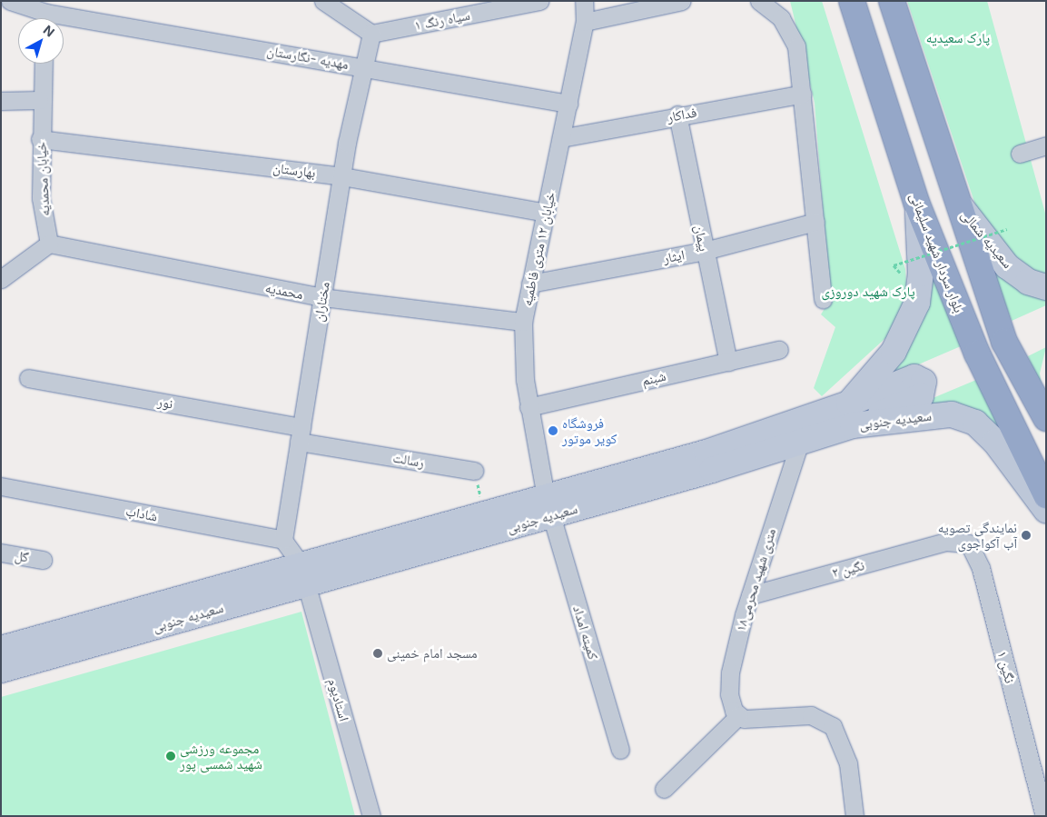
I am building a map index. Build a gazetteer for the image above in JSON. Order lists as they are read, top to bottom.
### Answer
{
  "streets": {
    "highway": ["بلوار سردار شهید سلیمانی"],
    "main road": ["سعیدیه شمالی", "سعیدیه جنوبی"],
    "street": [
      "سیاه رنگ ۱",
      "مهدیه -نگارستان",
      "فداکار",
      "بهارستان",
      "خیابان محمدیه",
      "پیمان",
      "خیابان ۱۲ متری فاطمیه",
      "ایثار",
      "محمدیه",
      "مختاران",
      "شبنم",
      "نور",
      "رسالت",
      "شاداب",
      "گل",
      "نگین ۲",
      "۱۸متری شهید محرمی",
      "کمیته امداد",
      "نگین ۱",
      "استادیوم"
    ]
  },
  "crossings": [
    ["سیاه رنگ ۱", "مختاران"],
    ["مهدیه -نگارستان", "خیابان ۱۲ متری فاطمیه"],
    ["مهدیه -نگارستان", "مختاران"],
    ["فداکار", "پیمان"],
    ["فداکار", "خیابان ۱۲ متری فاطمیه"],
    ["بهارستان", "خیابان محمدیه"],
    ["بهارستان", "خیابان ۱۲ متری فاطمیه"],
    ["بهارستان", "مختاران"],
    ["خیابان محمدیه", "محمدیه"],
    ["پیمان", "ایثار"],
    ["پیمان", "شبنم"],
    ["خیابان ۱۲ متری فاطمیه", "ایثار"],
    ["خیابان ۱۲ متری فاطمیه", "محمدیه"],
    ["خیابان ۱۲ متری فاطمیه", "شبنم"],
    ["خیابان ۱۲ متری فاطمیه", "سعیدیه جنوبی"],
    ["خیابان ۱۲ متری فاطمیه", "کمیته امداد"],
    ["بلوار سردار شهید سلیمانی", "سعیدیه جنوبی"],
    ["محمدیه", "مختاران"],
    ["مختاران", "نور"],
    ["مختاران", "رسالت"],
    ["مختاران", "شاداب"],
    ["نور", "رسالت"],
    ["سعیدیه جنوبی", "۱۸متری شهید محرمی"],
    ["سعیدیه جنوبی", "کمیته امداد"],
    ["سعیدیه جنوبی", "استادیوم"],
    ["نگین ۲", "۱۸متری شهید محرمی"],
    ["نگین ۲", "نگین ۱"]
  ],
  "parks": ["پارک سعیدیه", "پارک شهید دوروزی"],
  "places": [
    "فروشگاه کویر موتور",
    "نمایندگی تصویه آب آکواجوی",
    "مسجد امام خمینی",
    "مجموعه ورزشی شهید شمسی پور"
  ],
  "north": "top right"
}
